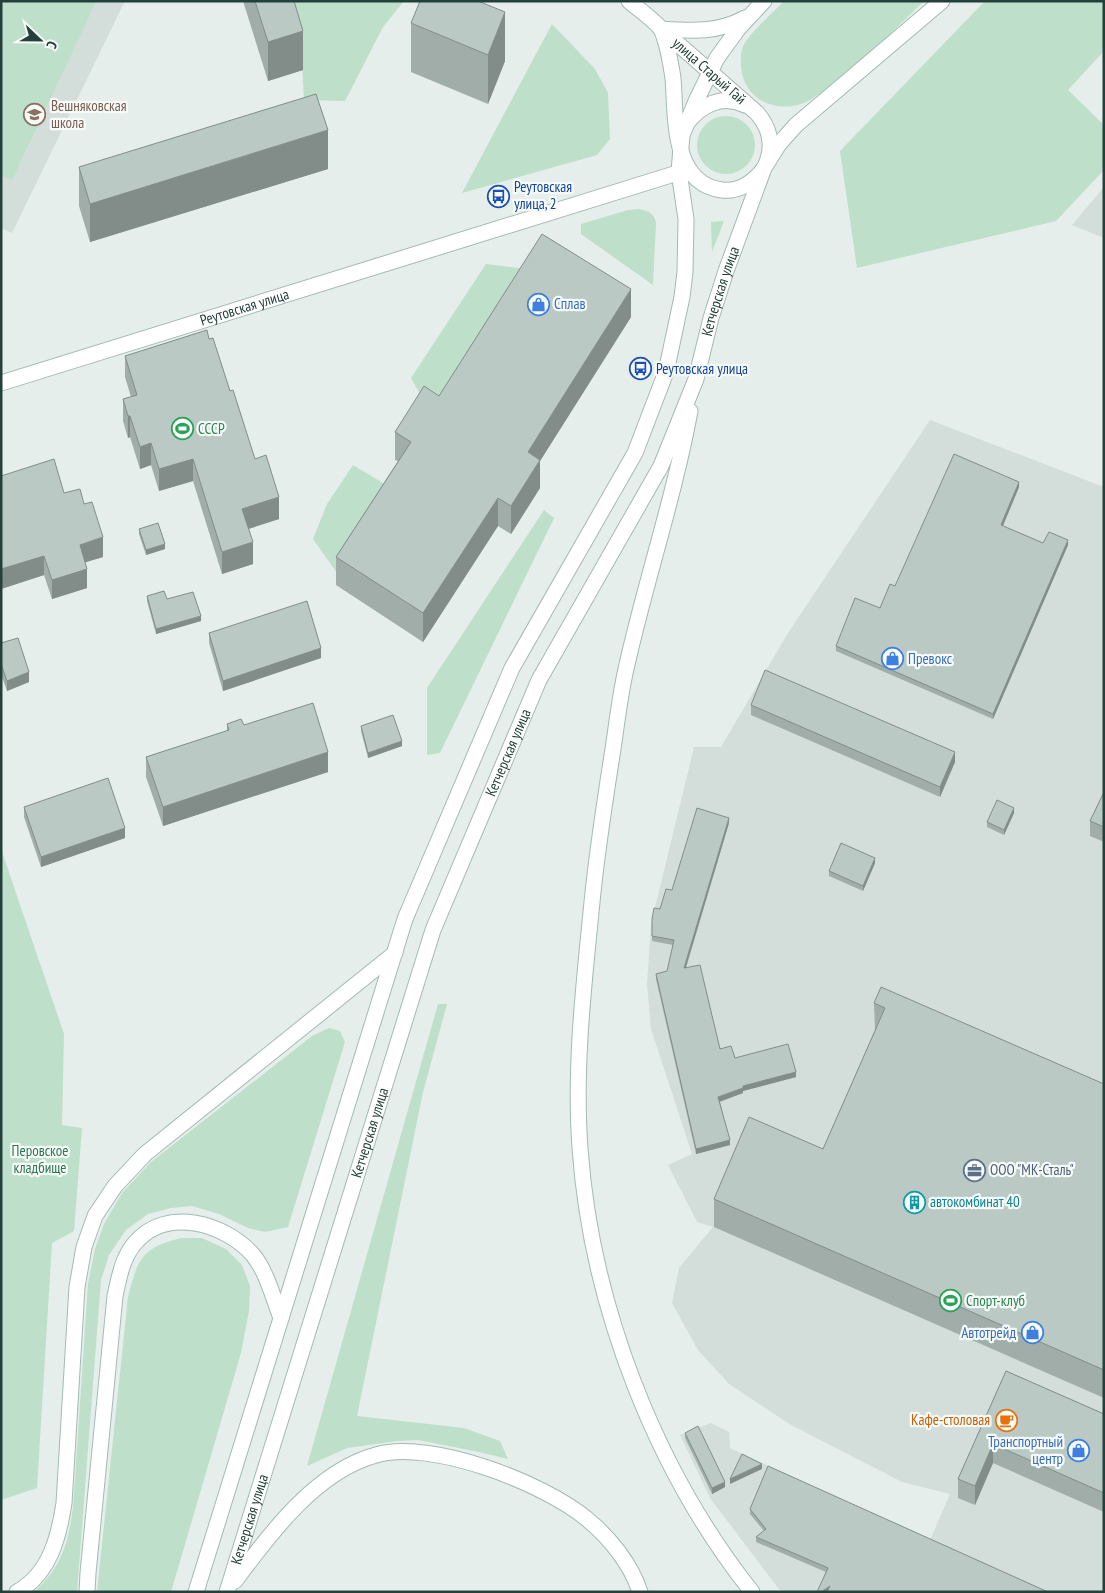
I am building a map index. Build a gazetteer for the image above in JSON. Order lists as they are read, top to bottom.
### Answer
{
  "streets": {
    "main road": ["улица Старый Гай", "Кетчерская улица", "Реутовская улица"]
  },
  "crossings": [
    ["улица Старый Гай", "Кетчерская улица"],
    ["улица Старый Гай", "Реутовская улица"],
    ["Кетчерская улица", "Реутовская улица"]
  ],
  "parks": ["Перовское кладбище"],
  "places": {
    "school or university": ["Вешняковская школа"],
    "bus stop": ["Реутовская улица, 2", "Реутовская улица"],
    "shop": [
      "Сплав",
      "Превокс",
      "Автотрейд",
      "Транспортный центр"
    ],
    "sports": ["СССР", "Спорт-клуб"],
    "office": ["ООО \"МК-Сталь\""],
    "building": ["автокомбинат 40"],
    "cafe": ["Кафе-столовая"]
  },
  "north": "right"
}
